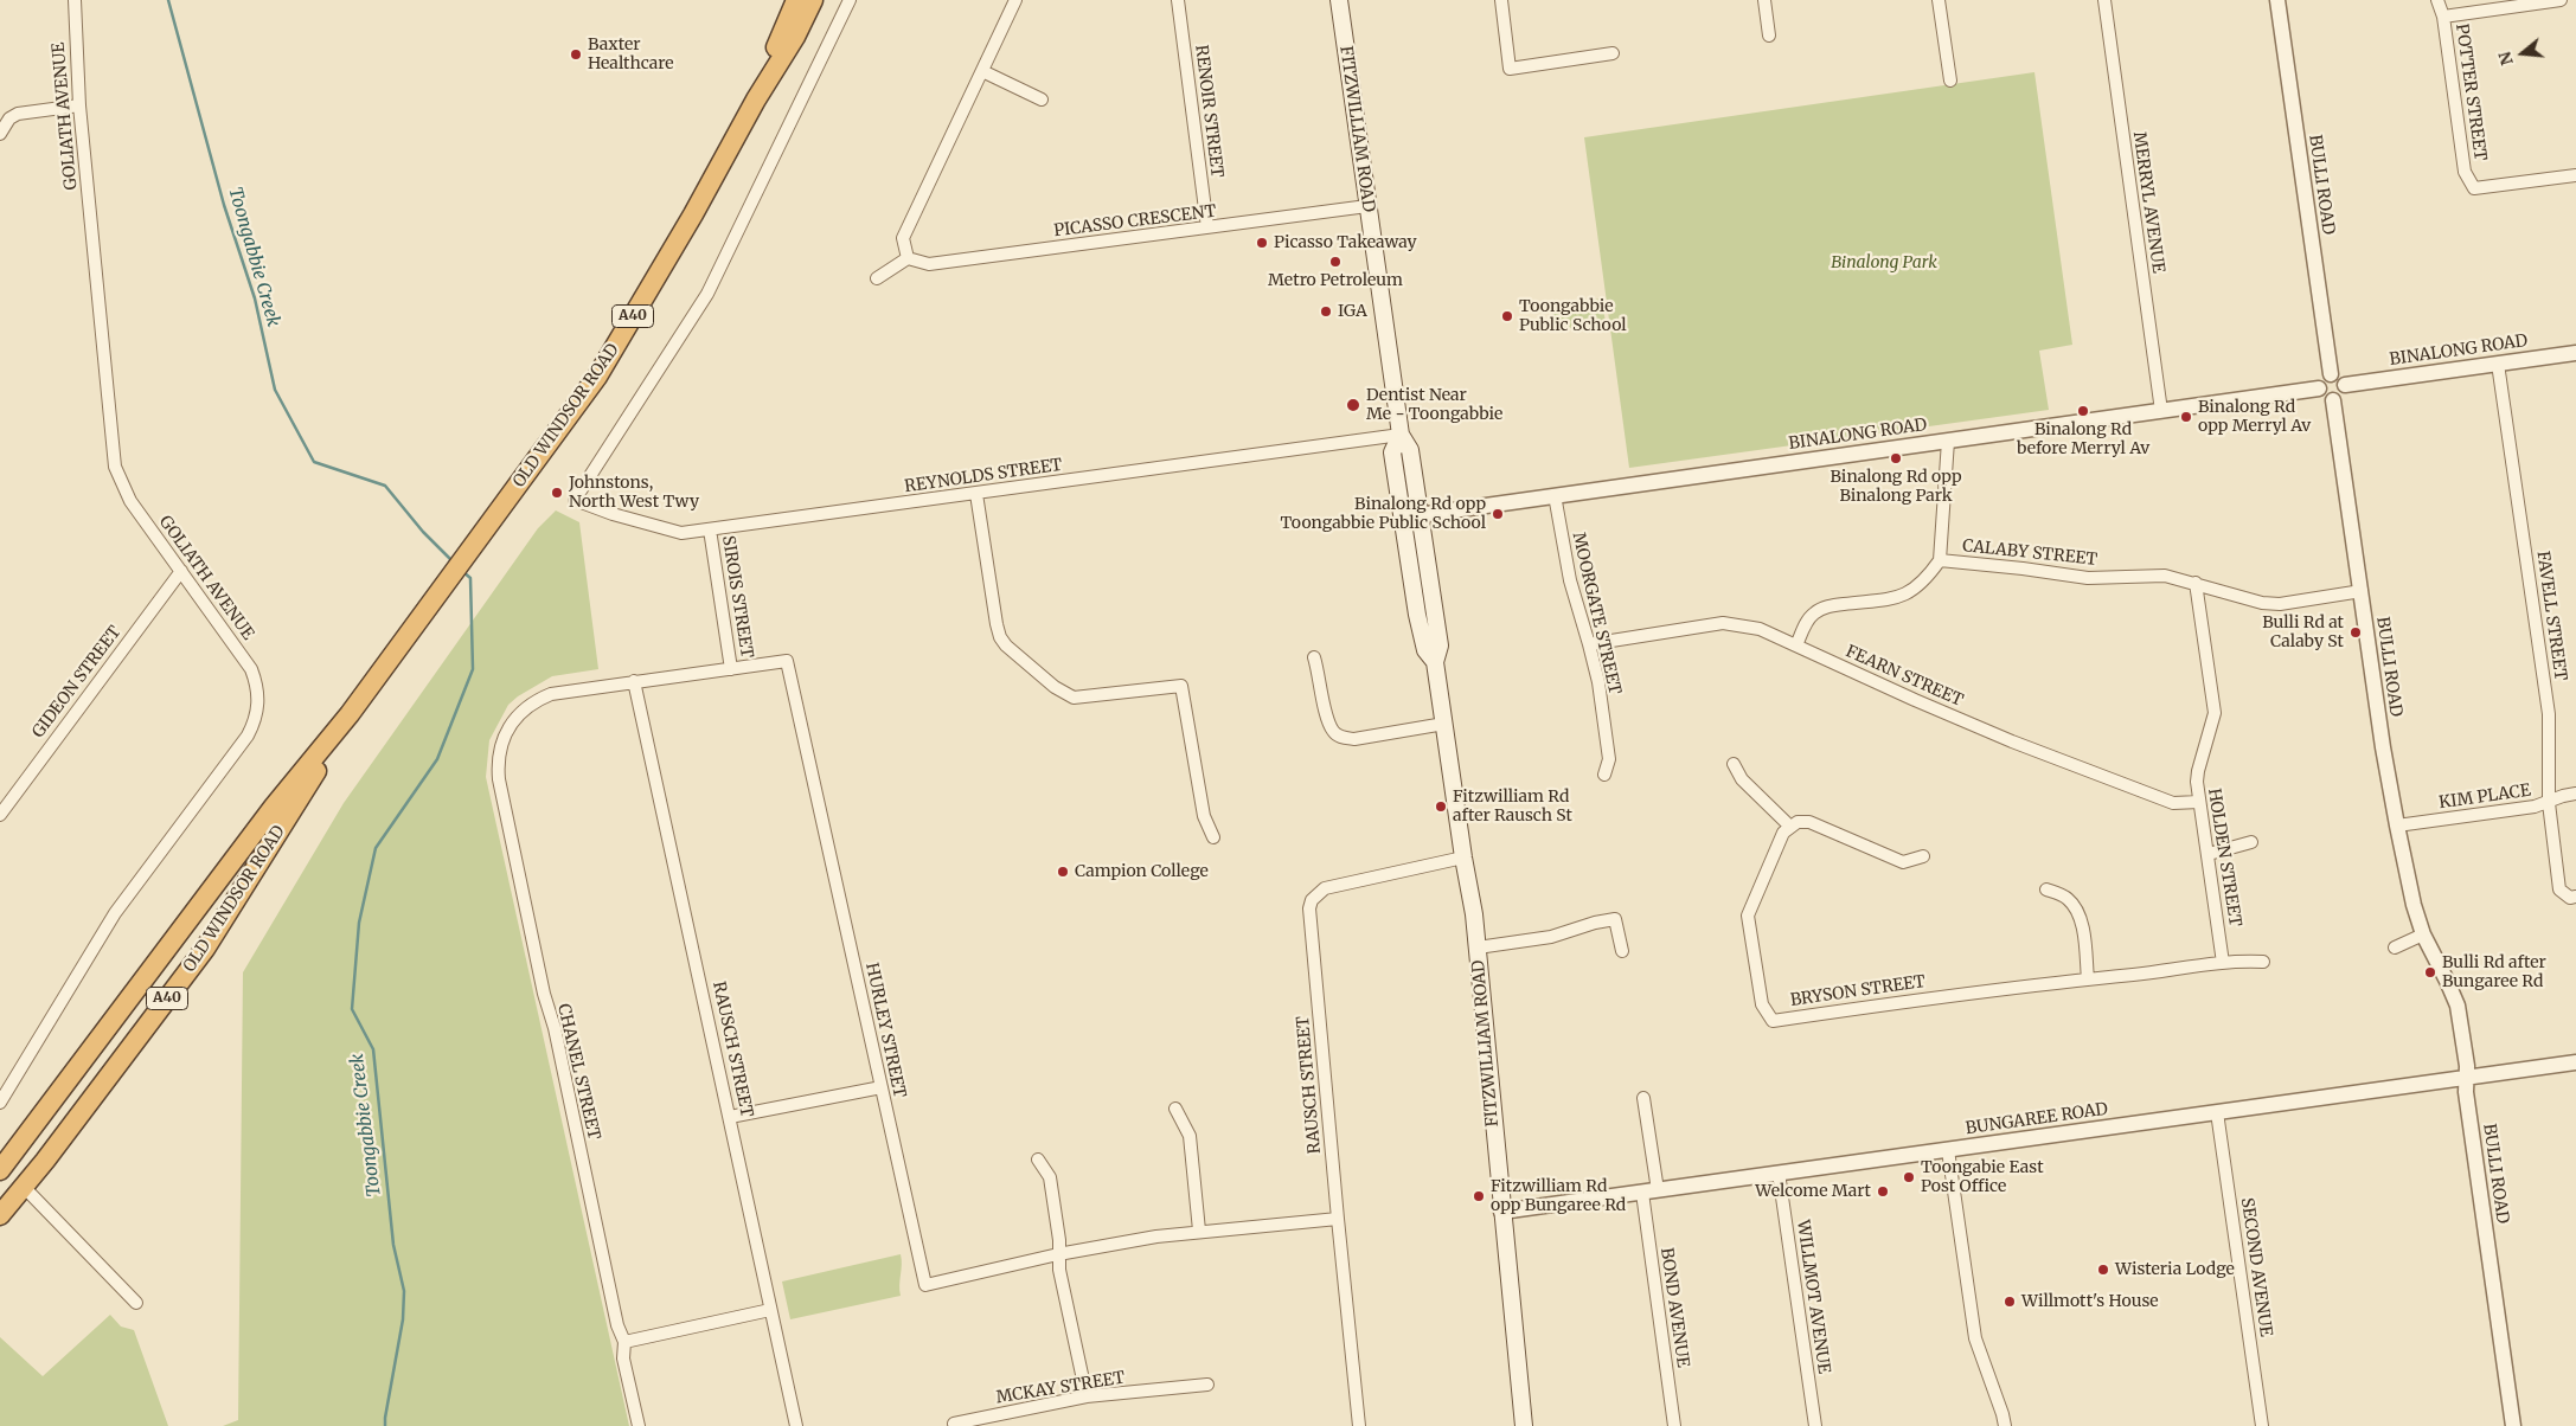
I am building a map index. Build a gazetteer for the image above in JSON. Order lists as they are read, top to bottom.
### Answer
{
  "streets": {
    "highway": ["A40", "OLD WINDSOR ROAD"],
    "main road": ["FITZWILLIAM ROAD"],
    "street": [
      "POTTER STREET",
      "RENOIR STREET",
      "GOLIATH AVENUE",
      "BULLI ROAD",
      "MERRYL AVENUE",
      "PICASSO CRESCENT",
      "BINALONG ROAD",
      "REYNOLDS STREET",
      "CALABY STREET",
      "SIROIS STREET",
      "MOORGATE STREET",
      "FAVELL STREET",
      "FEARN STREET",
      "GIDEON STREET",
      "KIM PLACE",
      "HOLDEN STREET",
      "BRYSON STREET",
      "HURLEY STREET",
      "RAUSCH STREET",
      "CHANEL STREET",
      "BUNGAREE ROAD",
      "SECOND AVENUE",
      "WILLMOT AVENUE",
      "BOND AVENUE",
      "MCKAY STREET"
    ]
  },
  "crossings": [
    ["RENOIR STREET", "PICASSO CRESCENT"],
    ["GOLIATH AVENUE", "GIDEON STREET"],
    ["FITZWILLIAM ROAD", "PICASSO CRESCENT"],
    ["FITZWILLIAM ROAD", "BINALONG ROAD"],
    ["FITZWILLIAM ROAD", "REYNOLDS STREET"],
    ["FITZWILLIAM ROAD", "RAUSCH STREET"],
    ["FITZWILLIAM ROAD", "BUNGAREE ROAD"],
    ["BULLI ROAD", "BINALONG ROAD"],
    ["BULLI ROAD", "CALABY STREET"],
    ["BULLI ROAD", "KIM PLACE"],
    ["BULLI ROAD", "BUNGAREE ROAD"],
    ["MERRYL AVENUE", "BINALONG ROAD"],
    ["BINALONG ROAD", "MOORGATE STREET"],
    ["BINALONG ROAD", "FAVELL STREET"],
    ["REYNOLDS STREET", "SIROIS STREET"],
    ["CALABY STREET", "HOLDEN STREET"],
    ["SIROIS STREET", "HURLEY STREET"],
    ["MOORGATE STREET", "FEARN STREET"],
    ["FAVELL STREET", "KIM PLACE"],
    ["FEARN STREET", "HOLDEN STREET"],
    ["HOLDEN STREET", "BRYSON STREET"],
    ["HURLEY STREET", "RAUSCH STREET"],
    ["HURLEY STREET", "CHANEL STREET"],
    ["BUNGAREE ROAD", "SECOND AVENUE"],
    ["BUNGAREE ROAD", "WILLMOT AVENUE"],
    ["BUNGAREE ROAD", "BOND AVENUE"]
  ],
  "water": ["Toongabbie Creek"],
  "parks": ["Binalong Park"],
  "places": [
    "Baxter Healthcare",
    "Picasso Takeaway",
    "Metro Petroleum",
    "IGA",
    "Toongabbie Public School",
    "Dentist Near Me - Toongabbie",
    "Binalong Rd before Merryl Av",
    "Binalong Rd opp Merryl Av",
    "Binalong Rd opp Binalong Park",
    "Johnstons, North West Twy",
    "Binalong Rd opp Toongabbie Public School",
    "Bulli Rd at Calaby St",
    "Fitzwilliam Rd after Rausch St",
    "Campion College",
    "Bulli Rd after Bungaree Rd",
    "Toongabie East Post Office",
    "Welcome Mart",
    "Fitzwilliam Rd opp Bungaree Rd",
    "Wisteria Lodge",
    "Willmott's House"
  ],
  "north": "left"
}
